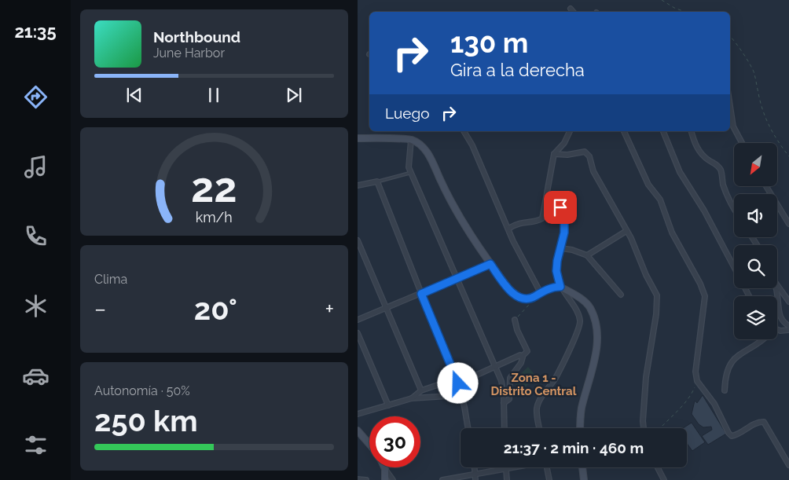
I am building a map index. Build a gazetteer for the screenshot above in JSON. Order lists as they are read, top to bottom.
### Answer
{
  "districts": ["Zona 1 - Distrito Central"],
  "north": "bottom left",
  "page": {
    "tabs": "21:35",
    "turn": ["130 m", "Gira a la derecha"],
    "song": ["Northbound", "June Harbor"],
    "then": "Luego",
    "tile": [
      "Clima",
      ["Autonomía · 50%", "250 km"]
    ],
    "heat": ["−", "20°", "+"],
    "limit": "30",
    "trip": "21:37 · 2 min · 460 m",
    "gauge": ["22", "km/h"]
  }
}
